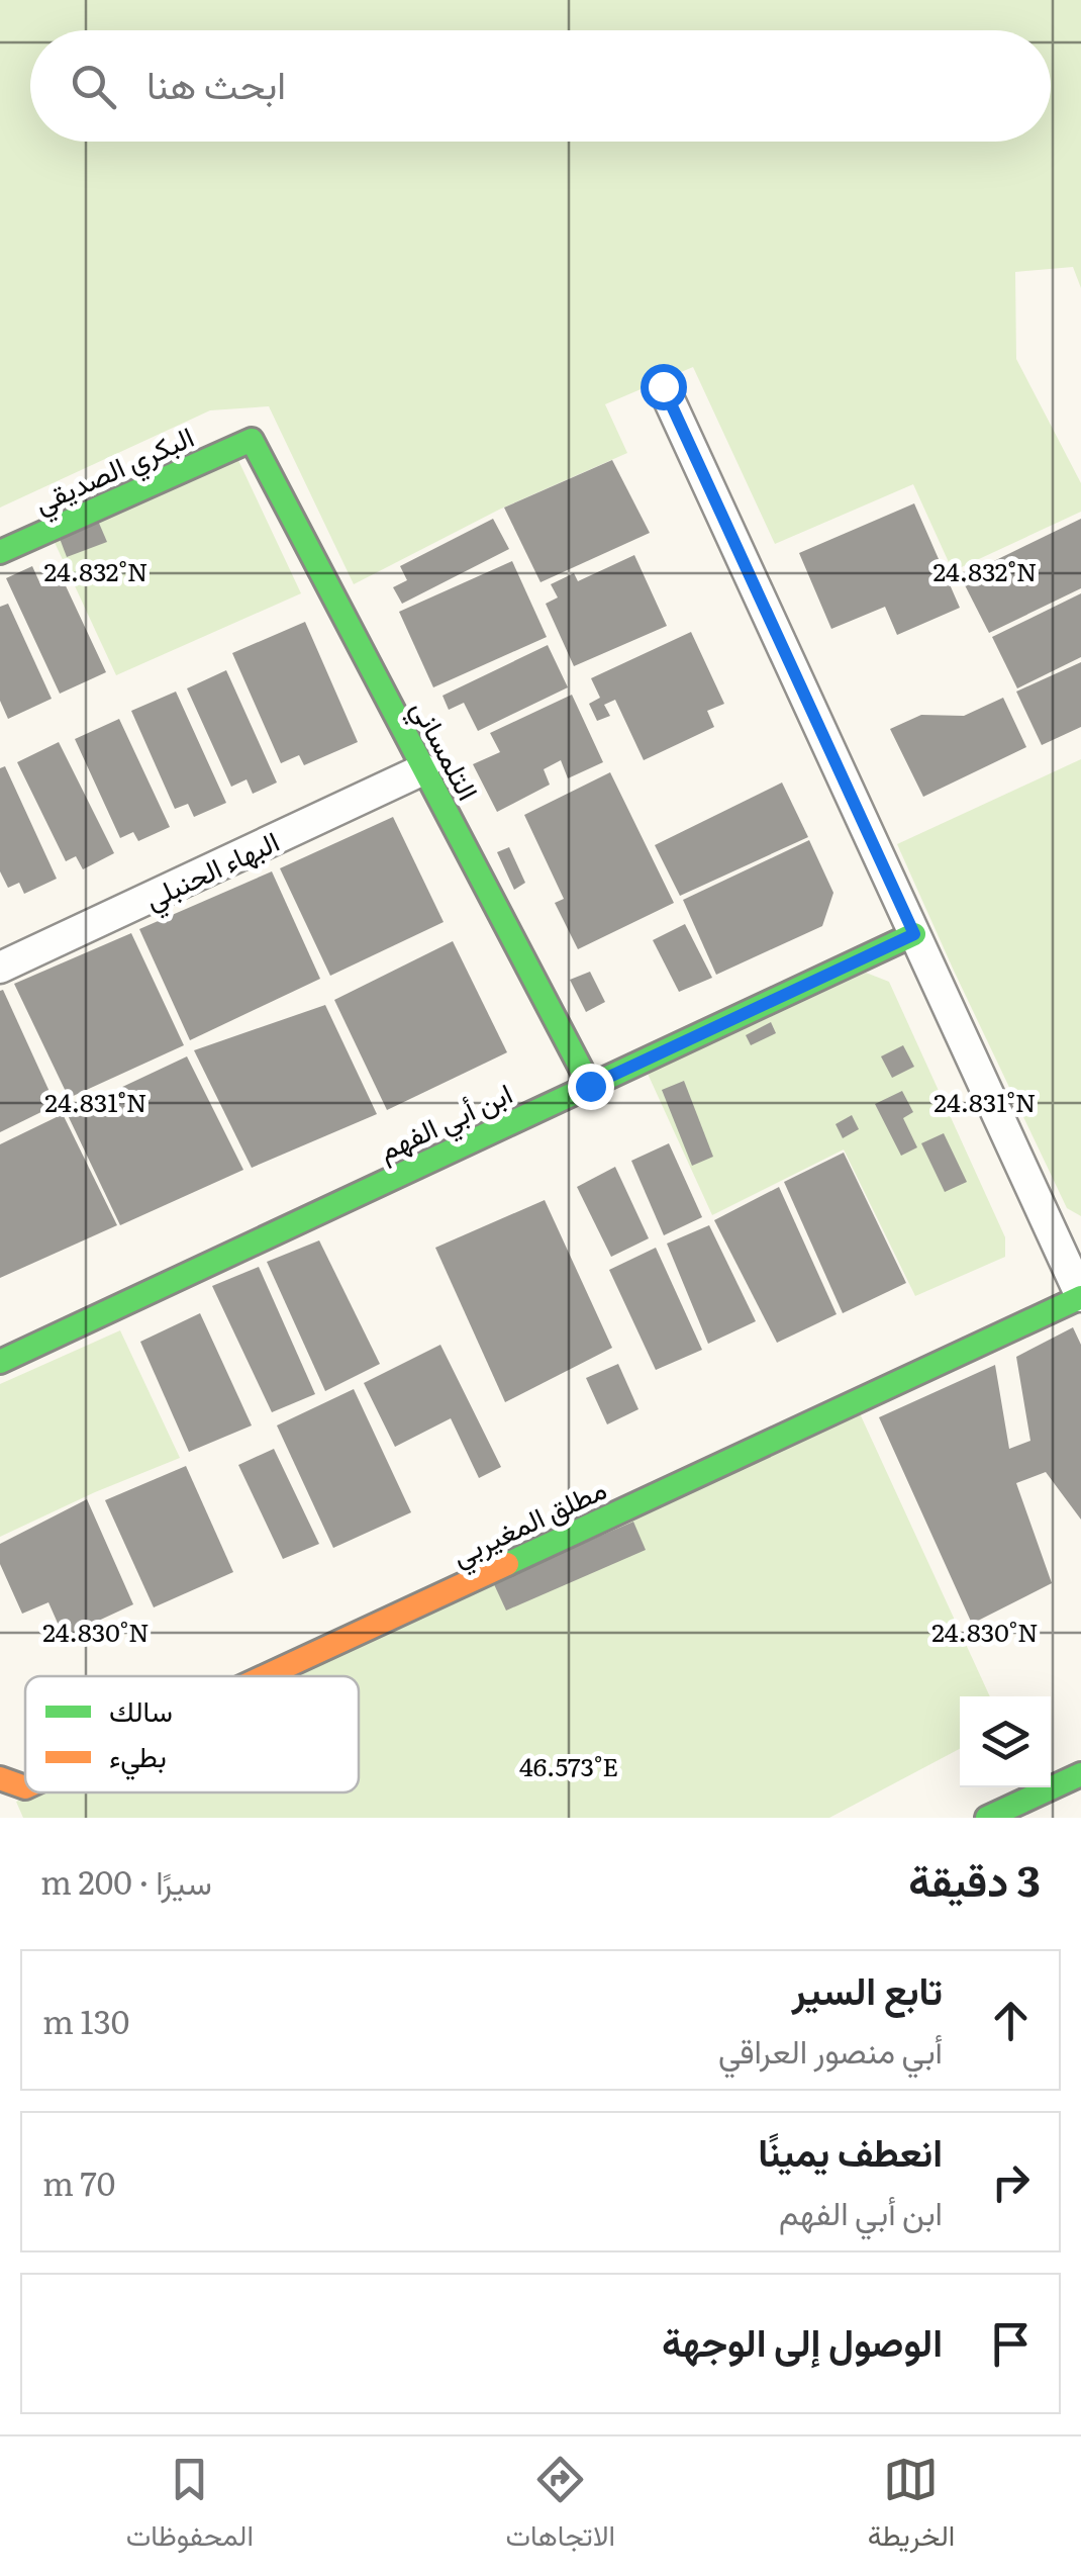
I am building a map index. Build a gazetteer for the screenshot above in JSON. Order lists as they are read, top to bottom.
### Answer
{
  "streets": {
    "street": [
      "البكري الصديقي",
      "التلمساني",
      "البهاء الحنبلي",
      "ابن أبي الفهم",
      "مطلق المغيربي"
    ]
  },
  "crossings": [
    ["البكري الصديقي", "التلمساني"],
    ["التلمساني", "البهاء الحنبلي"],
    ["التلمساني", "ابن أبي الفهم"]
  ],
  "legend": ["سالك", "بطيء"],
  "page": {
    "search": "ابحث هنا",
    "heading": ["3 دقيقة", "سيرًا · 200 m"],
    "list": [
      ["تابع السير", "أبي منصور العراقي", "130 m"],
      ["انعطف يمينًا", "ابن أبي الفهم", "70 m"],
      "الوصول إلى الوجهة"
    ],
    "nav": ["الخريطة", "الاتجاهات", "المحفوظات"]
  },
  "coordinates": [
    "24.832°N",
    "24.831°N",
    "24.830°N",
    "46.573°E"
  ]
}
